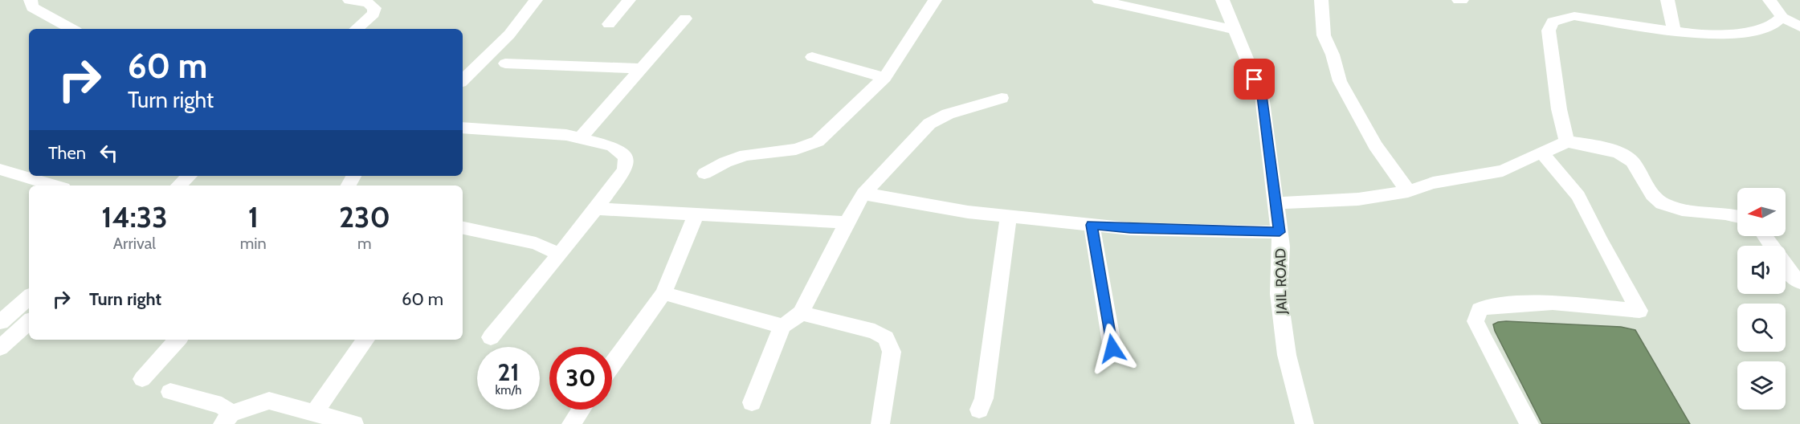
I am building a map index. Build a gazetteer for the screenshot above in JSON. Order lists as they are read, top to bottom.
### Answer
{
  "streets": {
    "street": ["JAIL ROAD"]
  },
  "north": "left",
  "page": {
    "turn": ["60 m", "Turn right"],
    "then": "Then",
    "eta": [
      "14:33",
      "Arrival",
      "1",
      "min",
      "230",
      "m"
    ],
    "list": [
      {
        "name": "Turn right",
        "value": "60 m"
      }
    ],
    "speed": "21 km/h",
    "limit": "30"
  }
}
